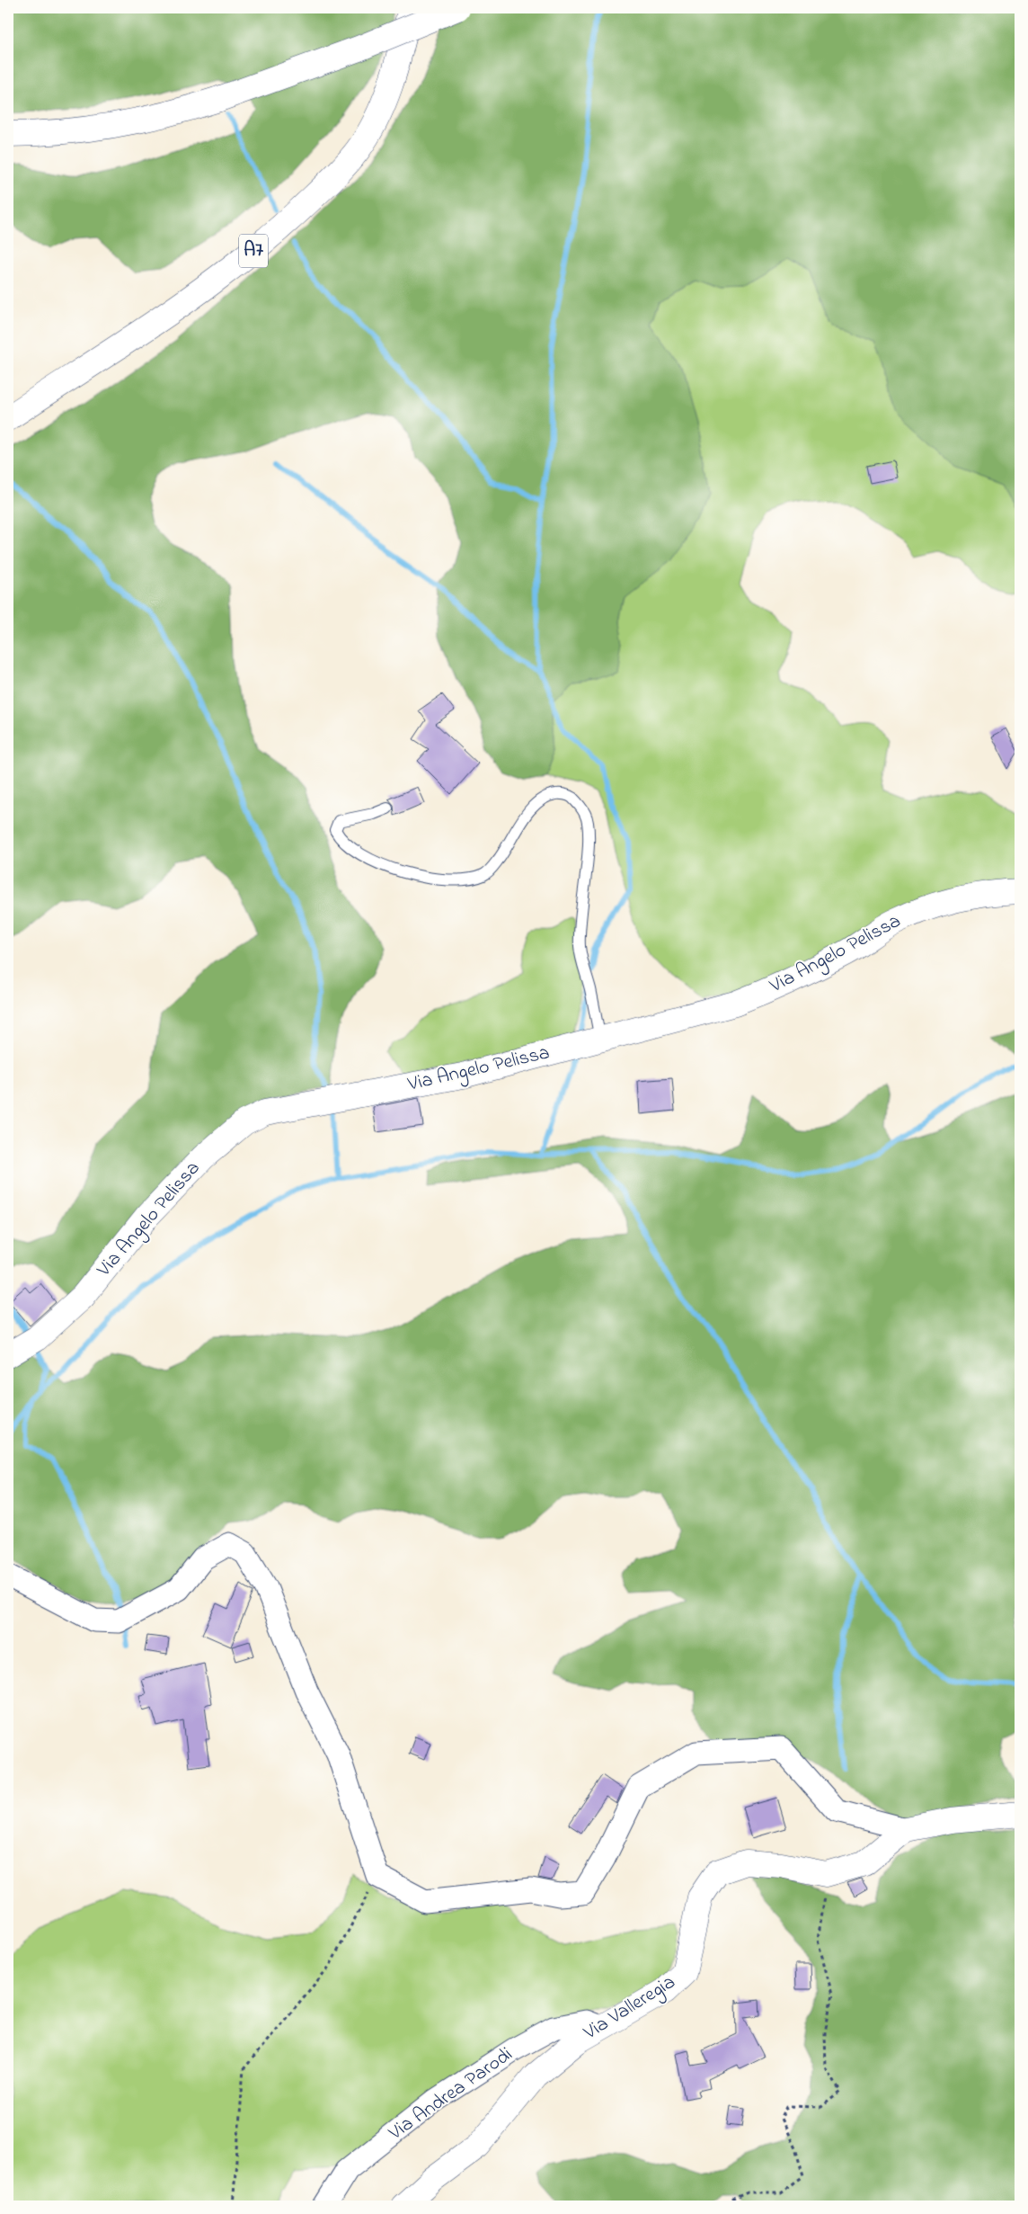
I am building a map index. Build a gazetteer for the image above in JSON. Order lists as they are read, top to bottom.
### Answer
{
  "streets": {
    "main road": ["A7", "Via Angelo Pelissa", "Via Valleregia"],
    "street": ["Via Andrea Parodi"]
  },
  "crossings": [
    ["Via Valleregia", "Via Andrea Parodi"]
  ]
}
